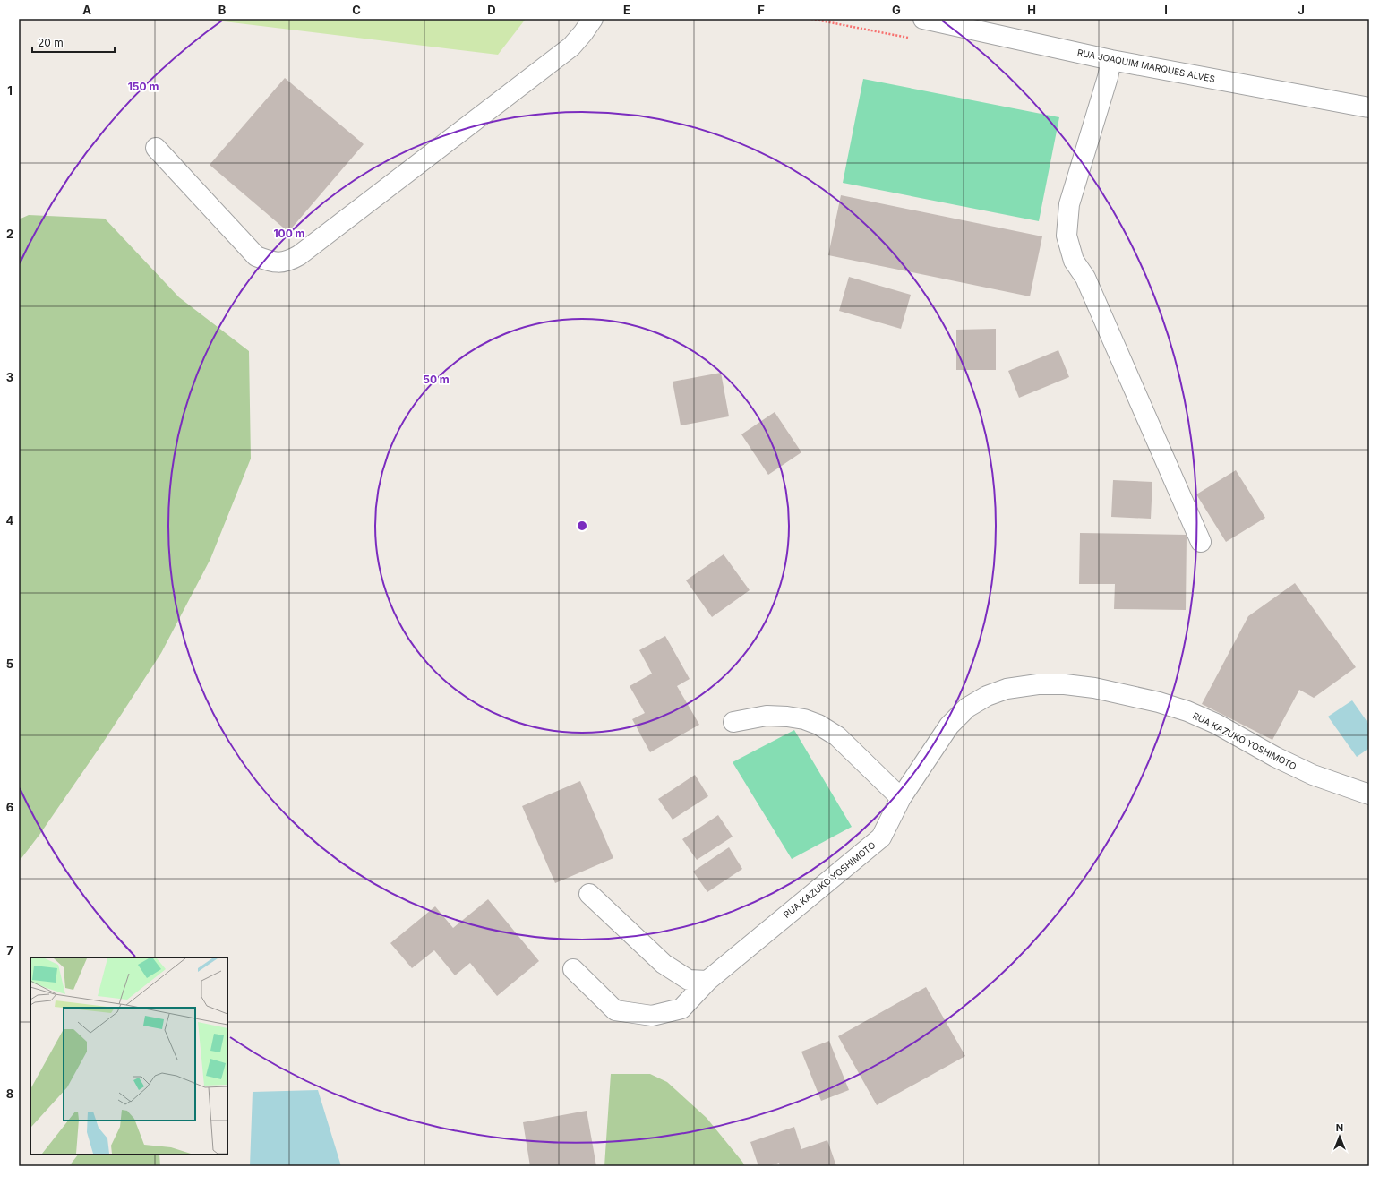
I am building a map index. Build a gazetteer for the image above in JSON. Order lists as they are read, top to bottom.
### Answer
{
  "streets": {
    "street": ["RUA JOAQUIM MARQUES ALVES", "RUA KAZUKO YOSHIMOTO"]
  },
  "scale_bar": "20 m",
  "north": "top",
  "grid": {
    "columns": [
      "A",
      "B",
      "C",
      "D",
      "E",
      "F",
      "G",
      "H",
      "I",
      "J"
    ],
    "rows": [
      "1",
      "2",
      "3",
      "4",
      "5",
      "6",
      "7",
      "8"
    ]
  },
  "rings": ["150 m", "100 m", "50 m"]
}
